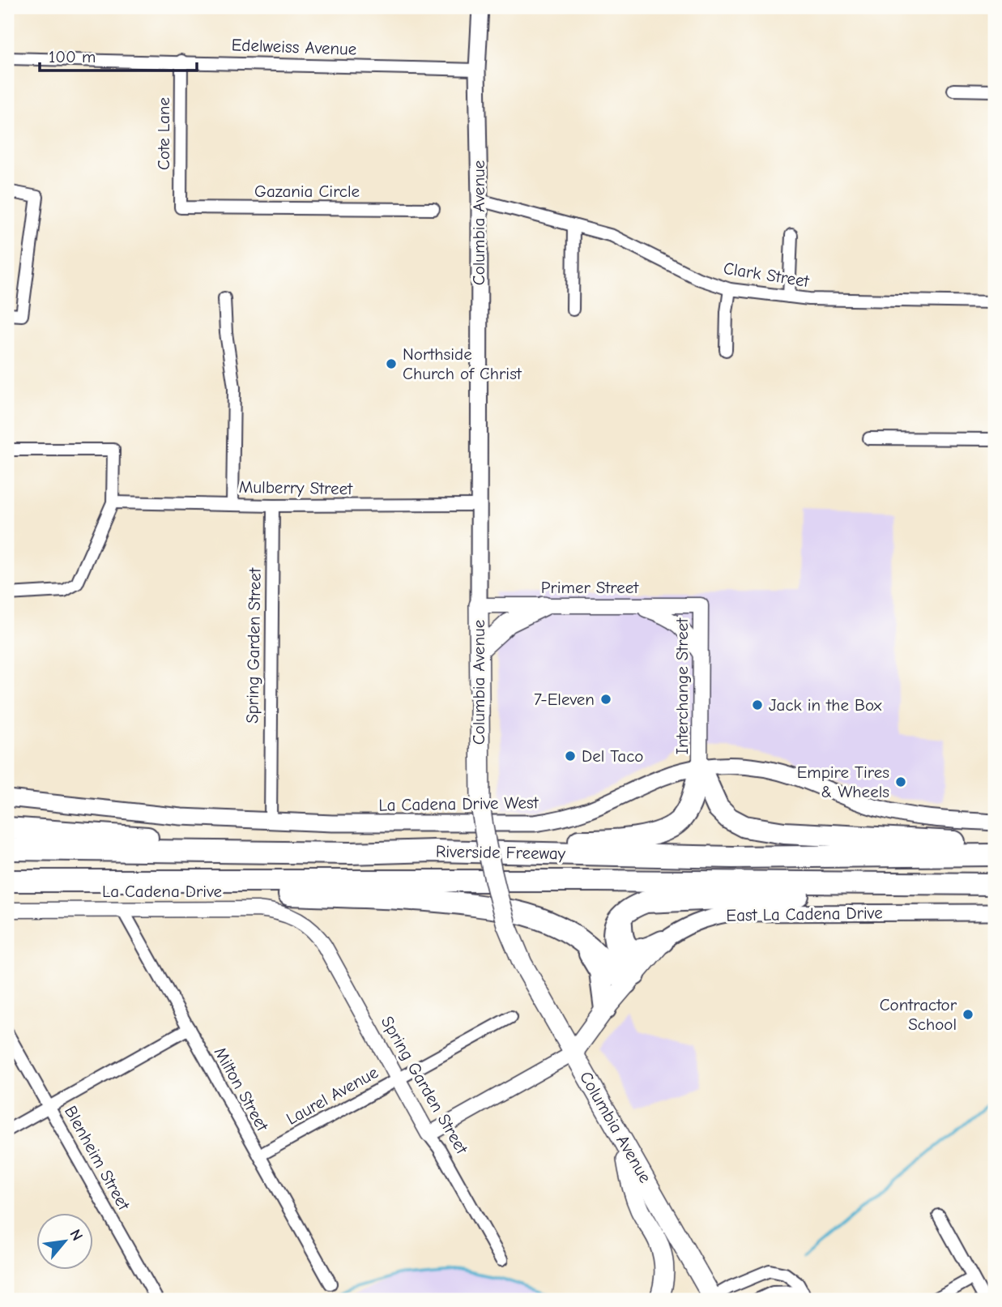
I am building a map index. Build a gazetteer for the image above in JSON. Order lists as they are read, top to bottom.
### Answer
{
  "streets": {
    "highway": ["Riverside Freeway"],
    "main road": ["Columbia Avenue", "La Cadena Drive West", "East La Cadena Drive"],
    "street": [
      "Edelweiss Avenue",
      "Cote Lane",
      "Gazania Circle",
      "Clark Street",
      "Mulberry Street",
      "Primer Street",
      "Spring Garden Street",
      "Interchange Street",
      "La Cadena Drive",
      "Milton Street",
      "Laurel Avenue",
      "Blenheim Street"
    ]
  },
  "crossings": [
    ["Edelweiss Avenue", "Cote Lane"],
    ["Edelweiss Avenue", "Columbia Avenue"],
    ["Cote Lane", "Gazania Circle"],
    ["Columbia Avenue", "Clark Street"],
    ["Columbia Avenue", "Mulberry Street"],
    ["Columbia Avenue", "Primer Street"],
    ["Columbia Avenue", "East La Cadena Drive"],
    ["Mulberry Street", "Spring Garden Street"],
    ["Primer Street", "Interchange Street"],
    ["Spring Garden Street", "La Cadena Drive West"],
    ["Spring Garden Street", "La Cadena Drive"],
    ["Spring Garden Street", "Laurel Avenue"],
    ["Interchange Street", "La Cadena Drive West"],
    ["La Cadena Drive", "Milton Street"],
    ["Milton Street", "Laurel Avenue"]
  ],
  "places": [
    "Northside Church of Christ",
    "7-Eleven",
    "Jack in the Box",
    "Del Taco",
    "Empire Tires & Wheels",
    "Contractor School"
  ],
  "scale_bar": "100 m",
  "north": "top right"
}
